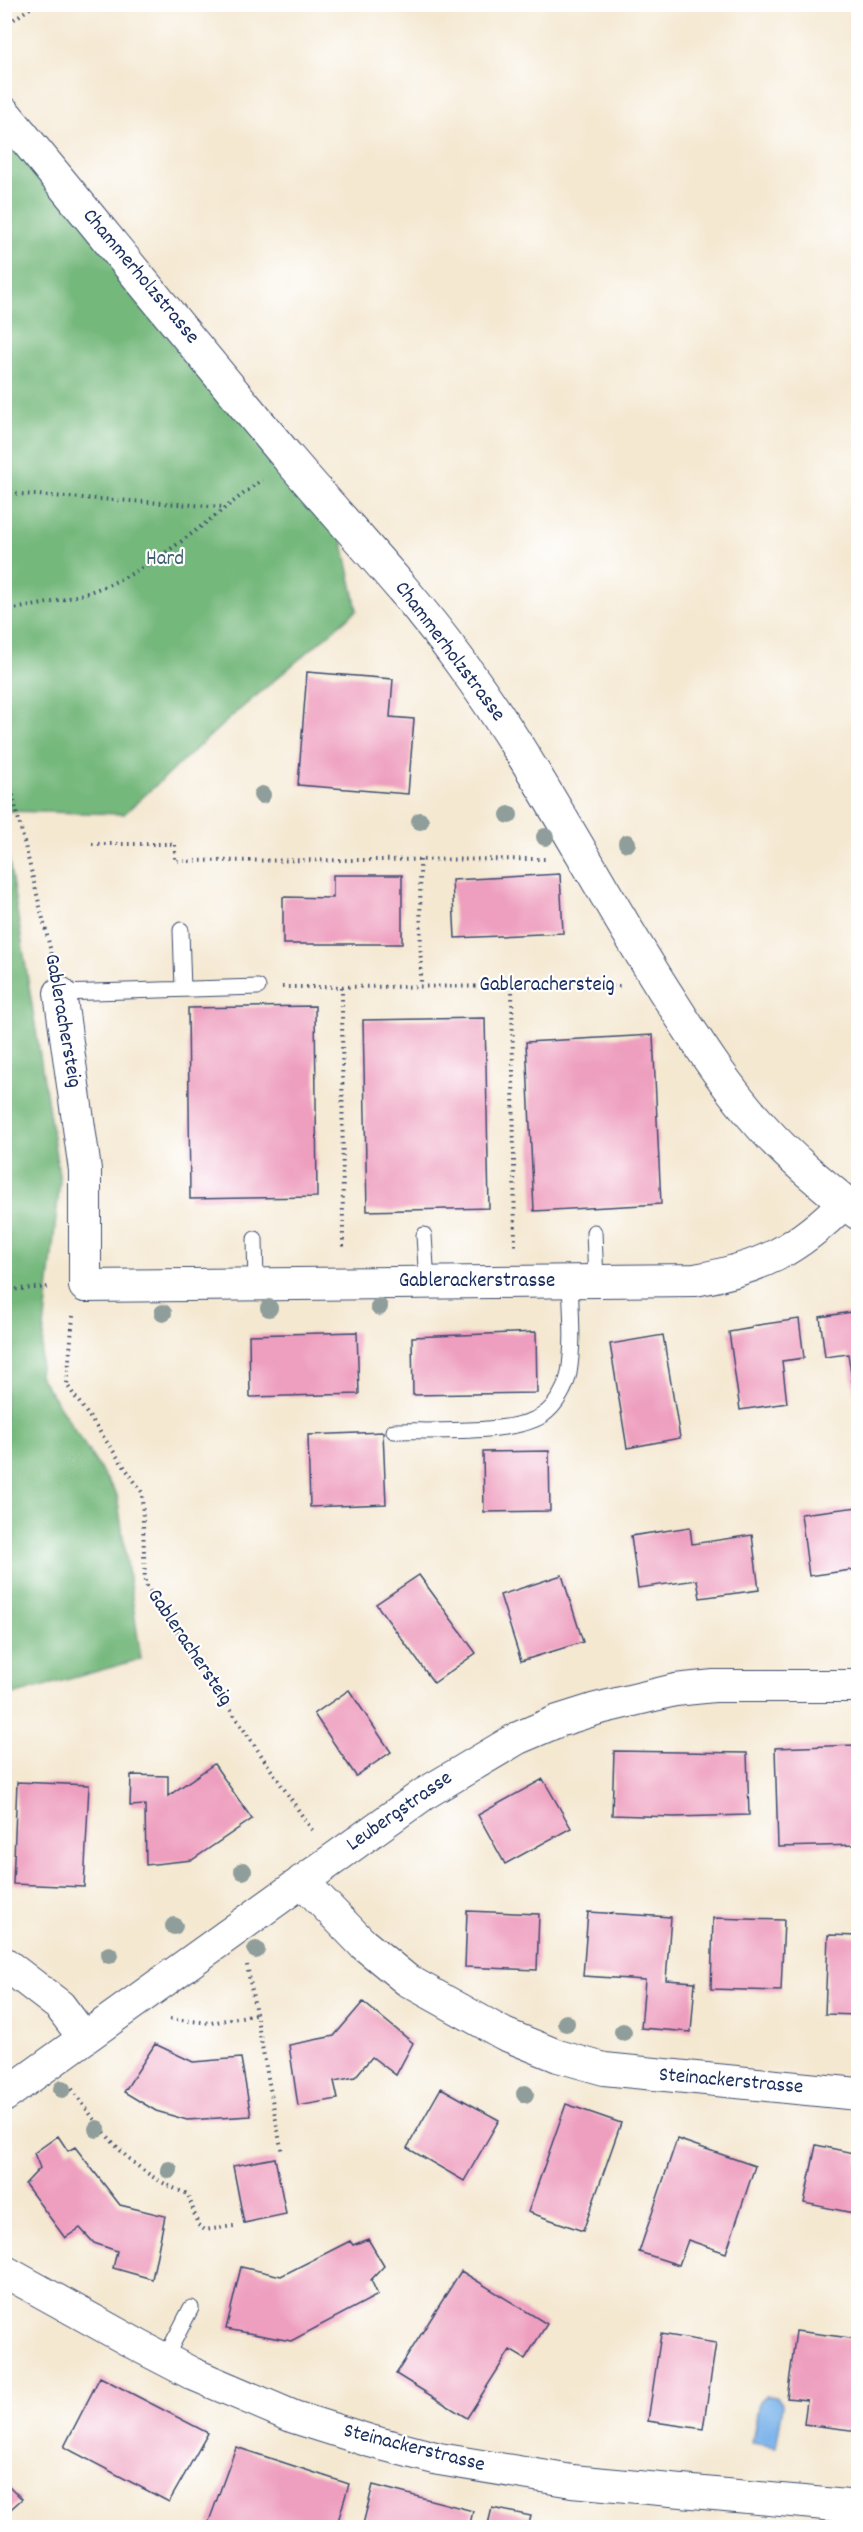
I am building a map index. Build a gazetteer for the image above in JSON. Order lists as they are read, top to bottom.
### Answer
{
  "streets": {
    "street": [
      "Chammerholzstrasse",
      "Gablerachersteig",
      "Gablerackerstrasse",
      "Leubergstrasse",
      "Steinackerstrasse"
    ]
  },
  "crossings": [
    ["Chammerholzstrasse", "Gablerachersteig"],
    ["Chammerholzstrasse", "Gablerackerstrasse"],
    ["Gablerachersteig", "Gablerackerstrasse"],
    ["Gablerachersteig", "Leubergstrasse"],
    ["Leubergstrasse", "Steinackerstrasse"]
  ],
  "parks": ["Hard"]
}
